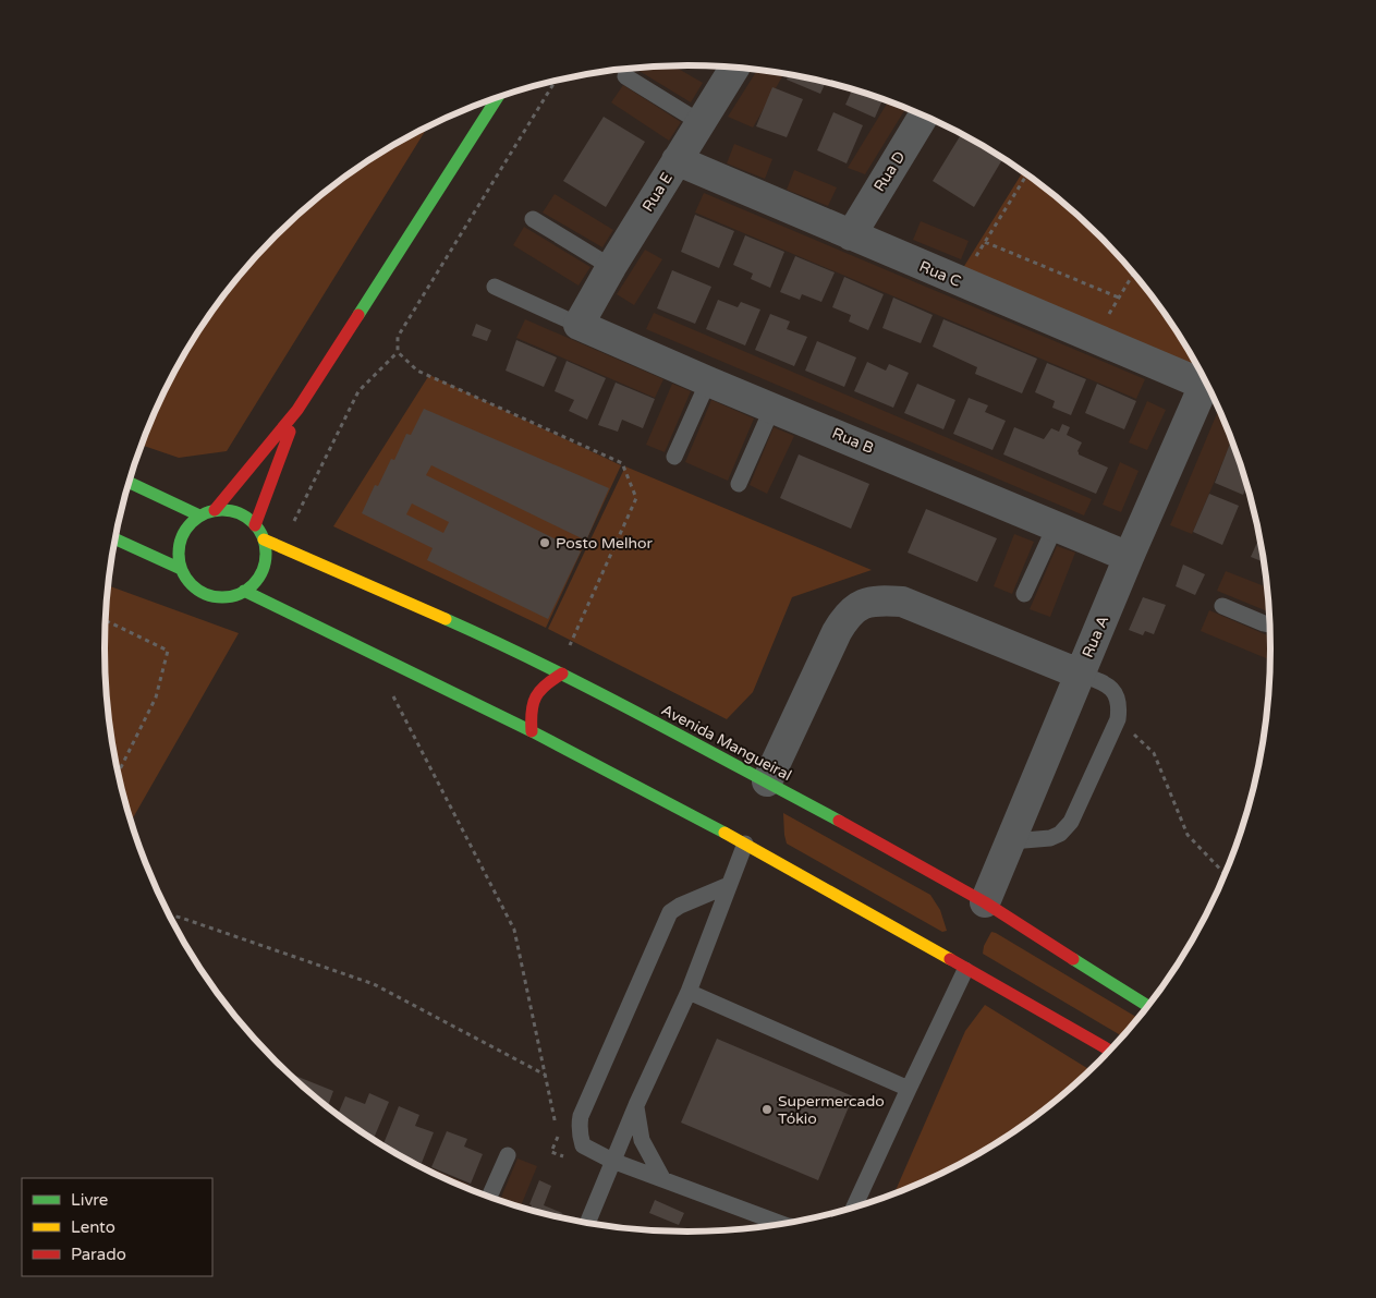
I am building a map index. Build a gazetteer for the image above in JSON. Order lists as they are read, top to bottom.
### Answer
{
  "streets": {
    "street": [
      "Rua D",
      "Rua E",
      "Rua C",
      "Rua B",
      "Rua A",
      "Avenida Mangueiral"
    ]
  },
  "crossings": [
    ["Rua D", "Rua C"],
    ["Rua E", "Rua C"],
    ["Rua E", "Rua B"],
    ["Rua B", "Rua A"],
    ["Rua A", "Avenida Mangueiral"]
  ],
  "places": ["Posto Melhor", "Supermercado Tókio"],
  "legend": ["Livre", "Lento", "Parado"]
}
